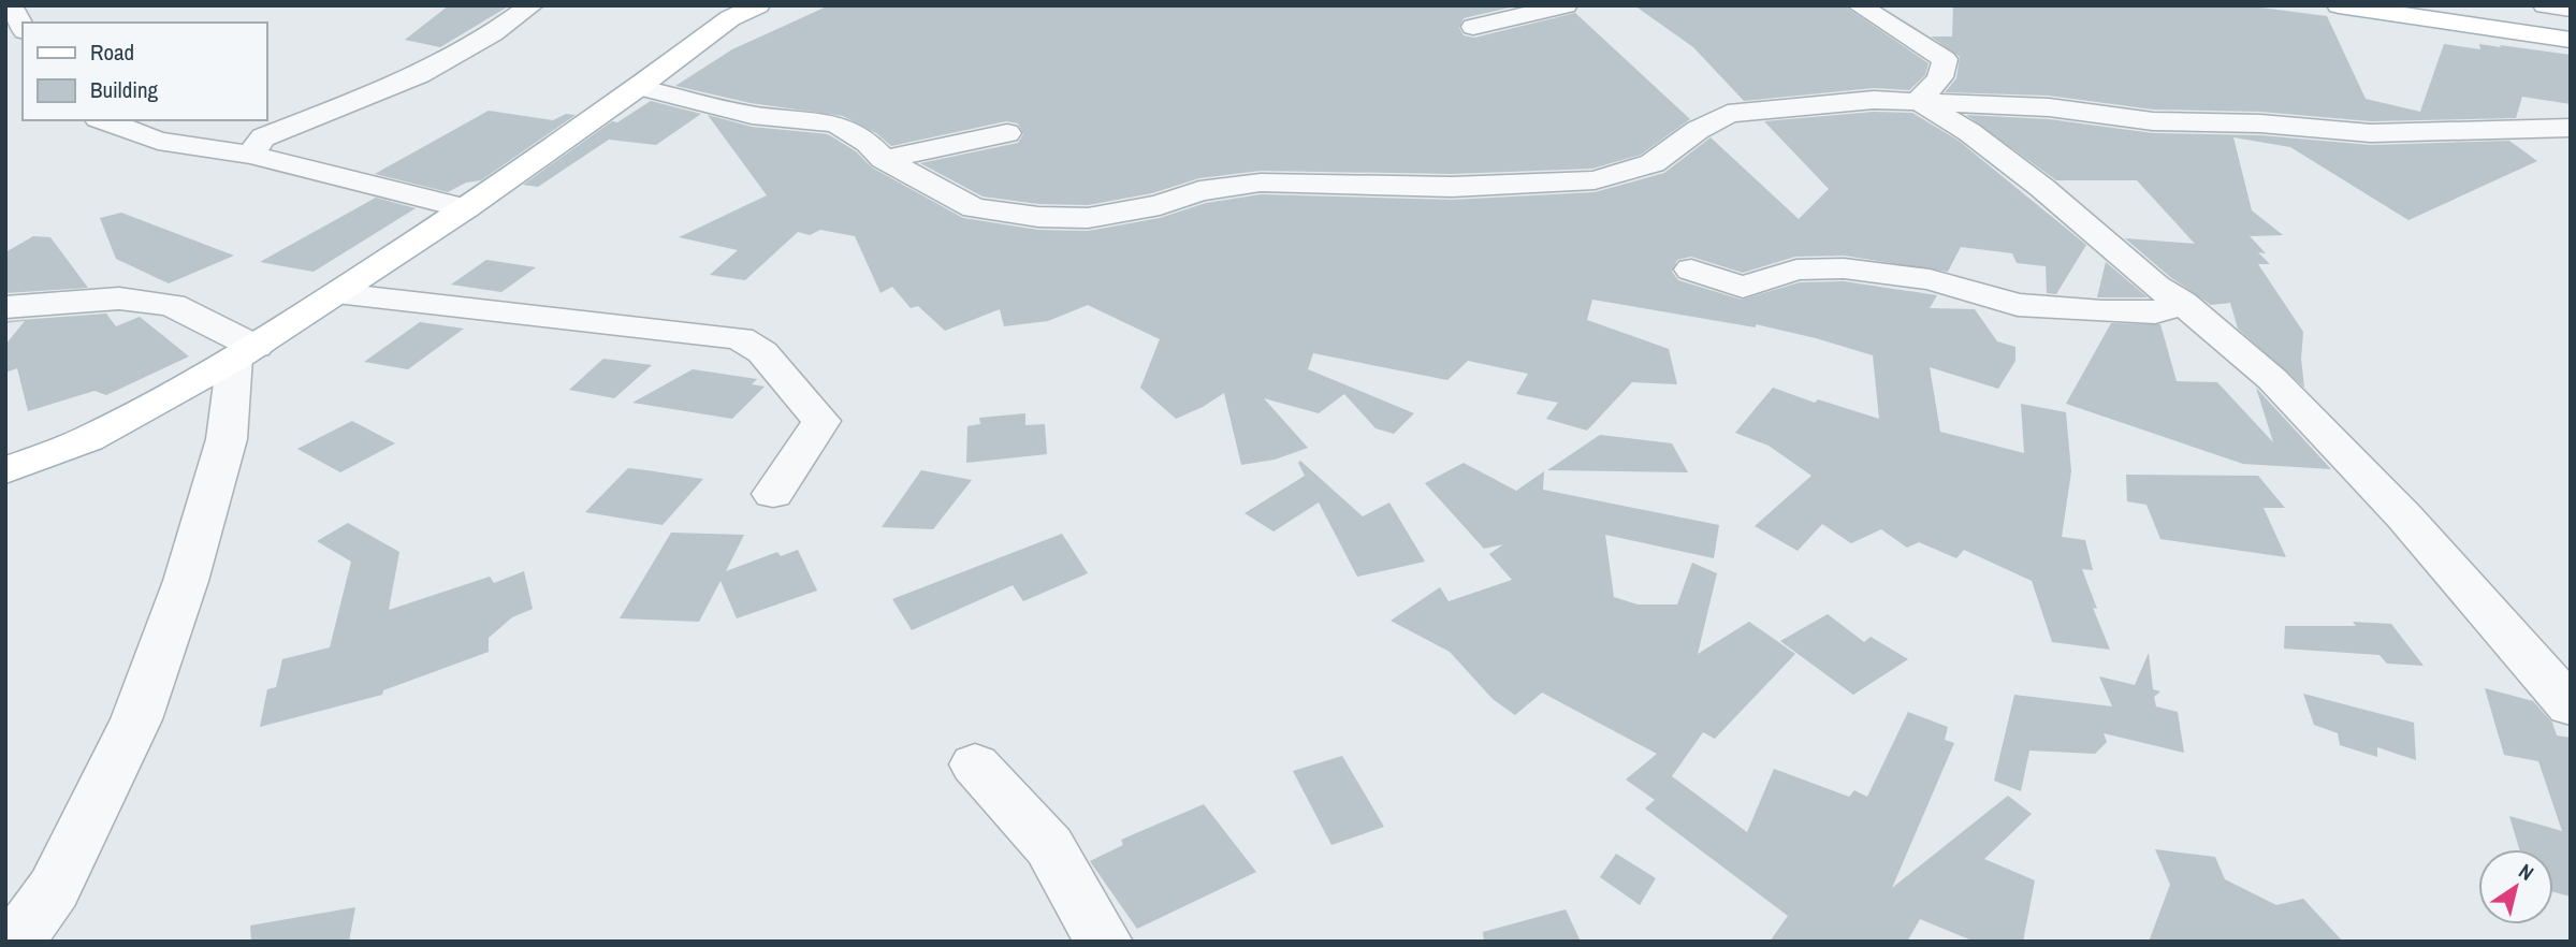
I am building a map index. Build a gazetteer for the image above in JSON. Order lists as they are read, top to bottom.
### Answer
{
  "legend": ["Road", "Building"],
  "north": "top right"
}
